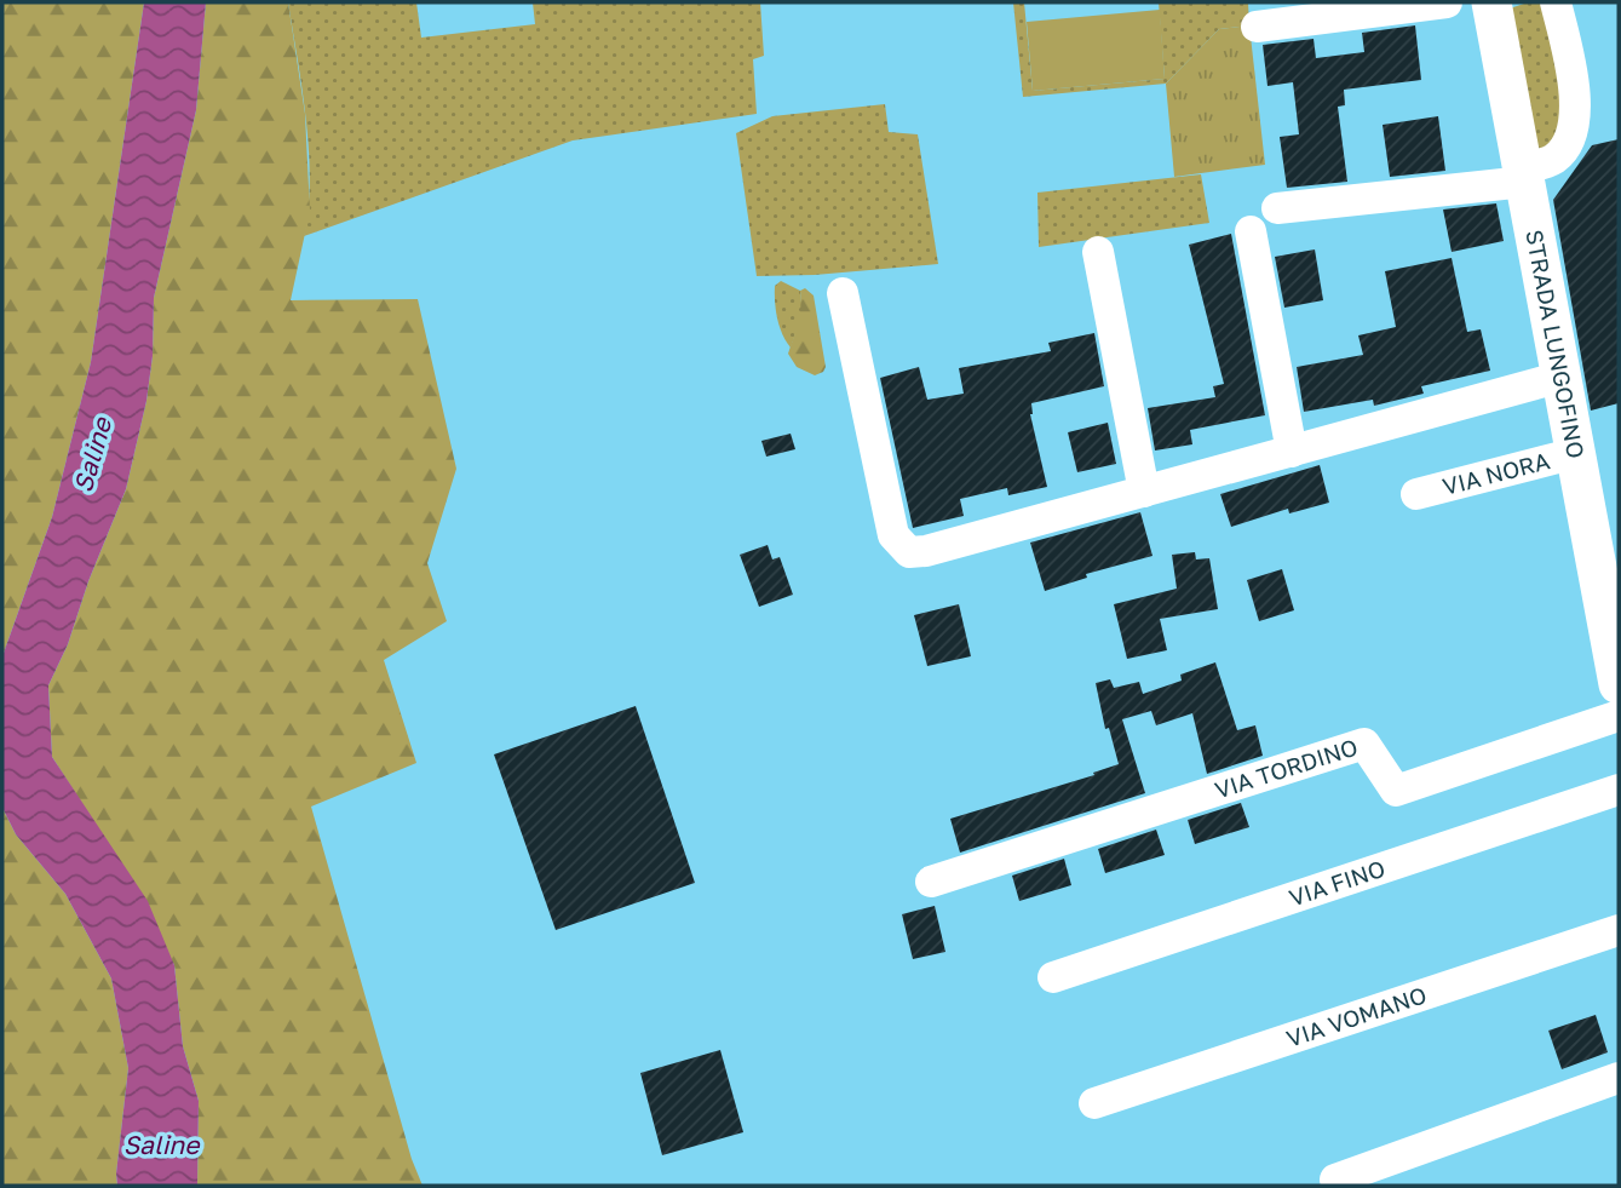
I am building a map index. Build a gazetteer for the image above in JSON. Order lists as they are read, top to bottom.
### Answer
{
  "streets": {
    "main road": ["STRADA LUNGOFINO"],
    "street": [
      "VIA NORA",
      "VIA TORDINO",
      "VIA FINO",
      "VIA VOMANO"
    ]
  },
  "crossings": [
    ["STRADA LUNGOFINO", "VIA NORA"]
  ],
  "water": ["Saline"]
}
